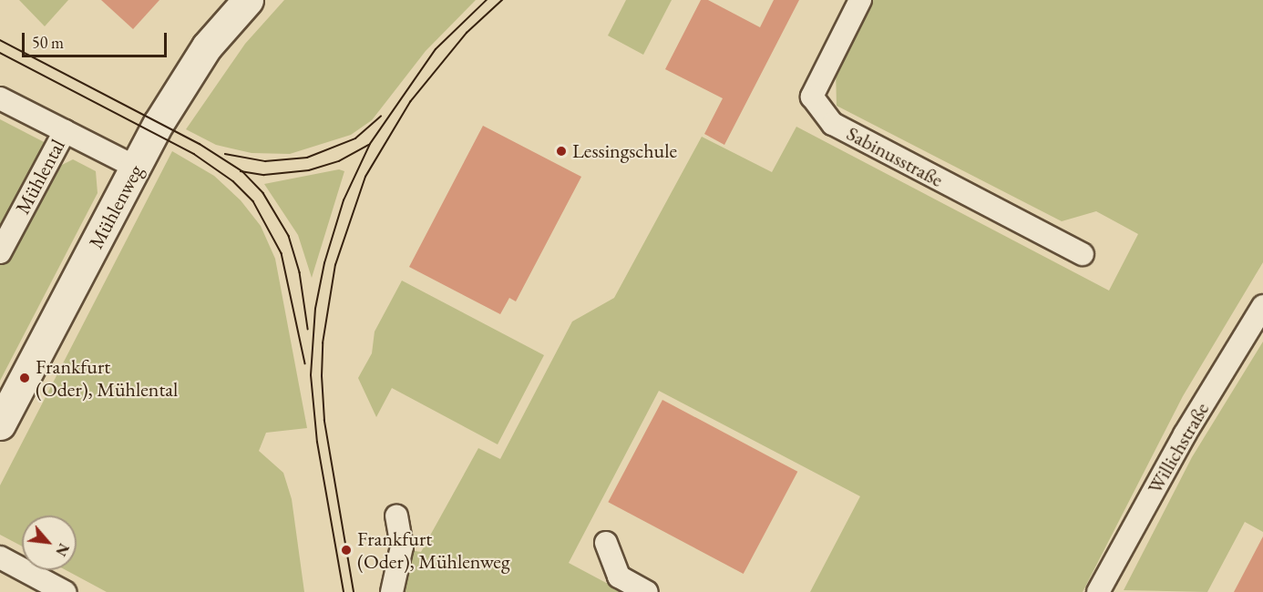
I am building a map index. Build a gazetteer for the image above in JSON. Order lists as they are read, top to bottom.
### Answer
{
  "streets": {
    "street": [
      "Sabinusstraße",
      "Mühlental",
      "Mühlenweg",
      "Willichstraße"
    ]
  },
  "places": ["Lessingschule", "Frankfurt (Oder), Mühlental", "Frankfurt (Oder), Mühlenweg"],
  "scale_bar": "50 m",
  "north": "bottom right"
}
